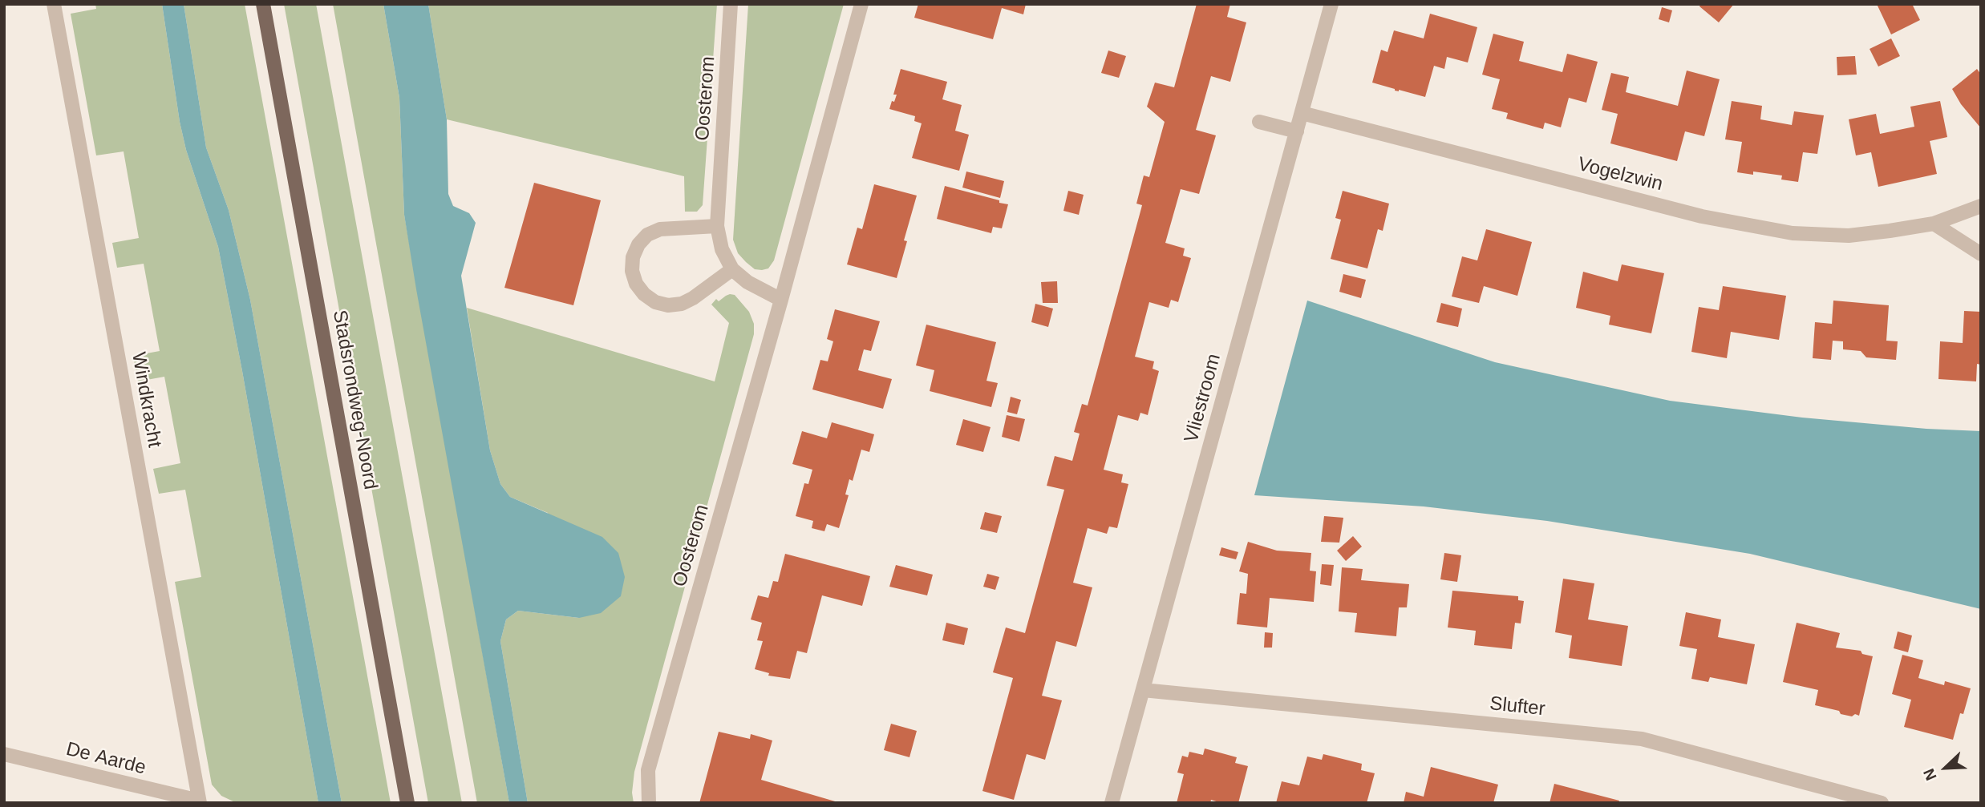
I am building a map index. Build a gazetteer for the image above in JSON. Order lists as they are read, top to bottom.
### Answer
{
  "streets": {
    "main road": ["Stadsrondweg-Noord"],
    "street": [
      "Oosterom",
      "Vogelzwin",
      "Vliestroom",
      "Windkracht",
      "Slufter",
      "De Aarde"
    ]
  },
  "crossings": [
    ["Vogelzwin", "Vliestroom"],
    ["Vliestroom", "Slufter"],
    ["Windkracht", "De Aarde"]
  ],
  "north": "bottom left"
}
